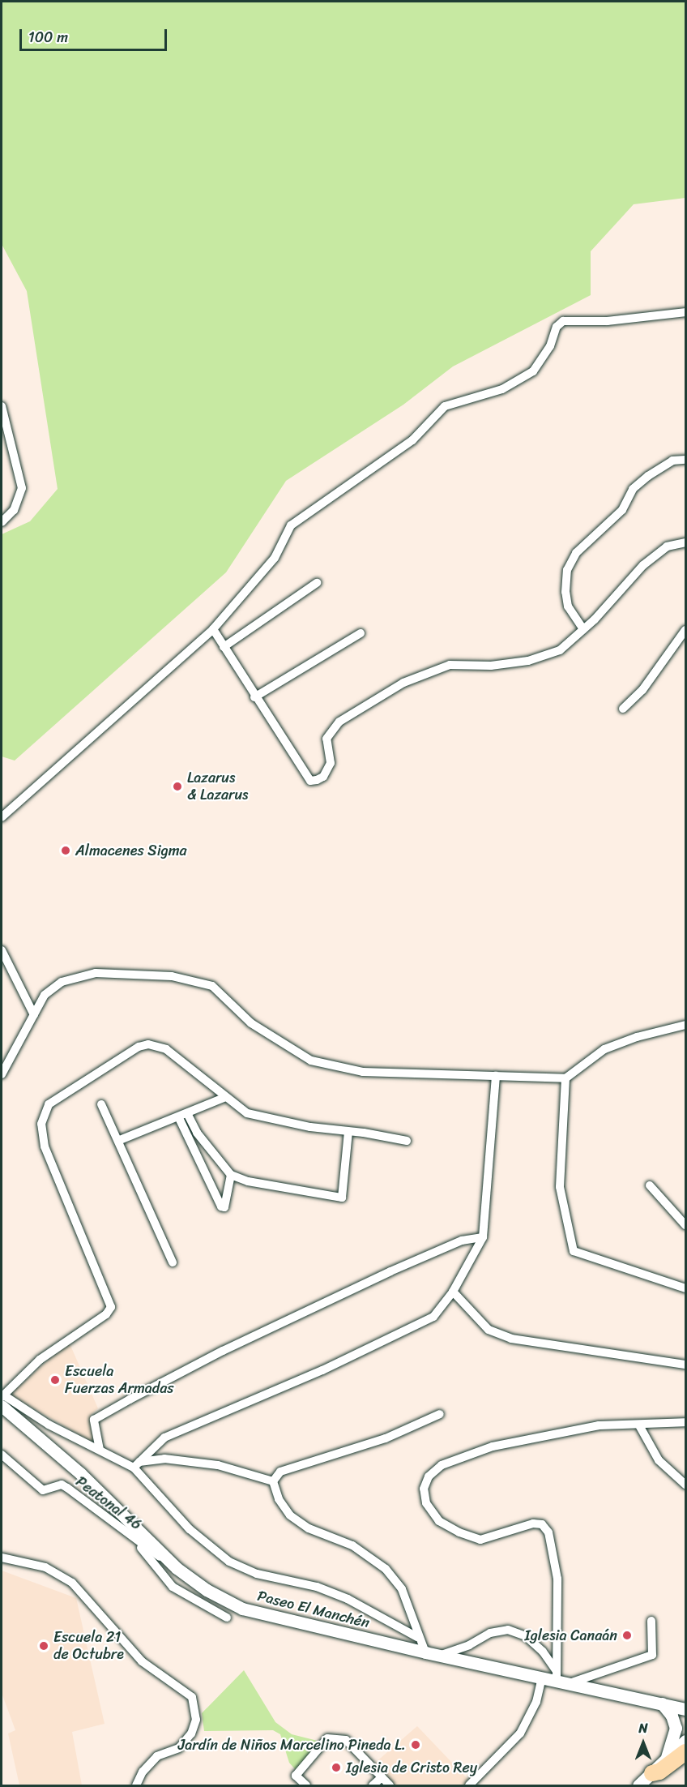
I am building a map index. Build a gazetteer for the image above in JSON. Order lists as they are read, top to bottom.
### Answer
{
  "streets": {
    "street": ["Peatonal 46", "Paseo El Manchén"]
  },
  "crossings": [
    ["Peatonal 46", "Paseo El Manchén"]
  ],
  "places": [
    "Lazarus & Lazarus",
    "Almacenes Sigma",
    "Escuela Fuerzas Armadas",
    "Iglesia Canaán",
    "Escuela 21 de Octubre",
    "Jardín de Niños Marcelino Pineda L.",
    "Iglesia de Cristo Rey"
  ],
  "scale_bar": "100 m",
  "north": "top"
}
